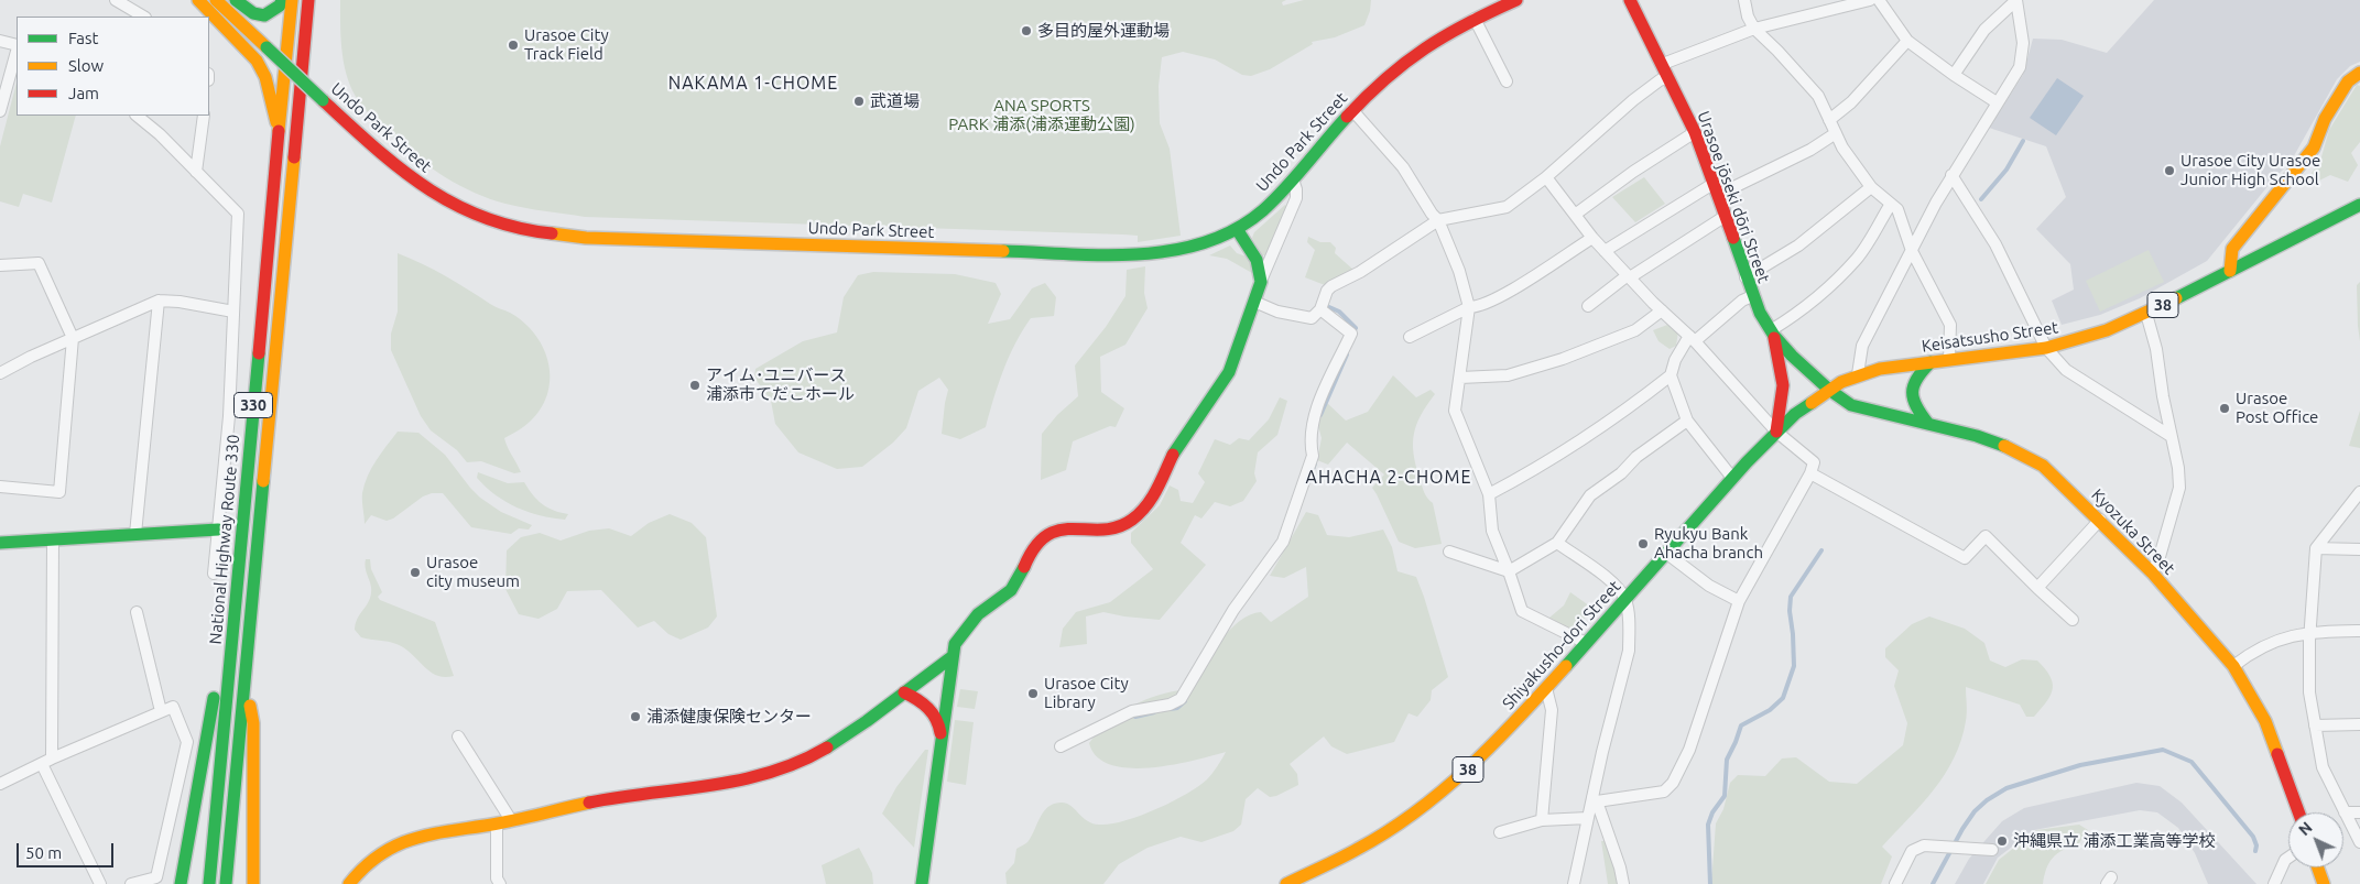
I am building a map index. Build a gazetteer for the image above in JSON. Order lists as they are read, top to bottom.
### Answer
{
  "streets": {
    "main road": [
      "Undo Park Street",
      "Urasoe jōseki dōri Street",
      "38",
      "Keisatsusho Street",
      "330",
      "Kyozuka Street",
      "National Highway Route 330",
      "Shiyakusho-dori Street"
    ]
  },
  "crossings": [
    ["Urasoe jōseki dōri Street", "Keisatsusho Street"],
    ["Urasoe jōseki dōri Street", "Kyozuka Street"],
    ["Urasoe jōseki dōri Street", "Shiyakusho-dori Street"],
    ["Keisatsusho Street", "Kyozuka Street"],
    ["Keisatsusho Street", "Shiyakusho-dori Street"],
    ["Kyozuka Street", "Shiyakusho-dori Street"]
  ],
  "districts": ["NAKAMA 1-CHOME", "AHACHA 2-CHOME"],
  "parks": ["ANA SPORTS PARK 浦添(浦添運動公園)"],
  "places": [
    "多目的屋外運動場",
    "Urasoe City Track Field",
    "武道場",
    "Urasoe City Urasoe Junior High School",
    "アイム･ユニバース 浦添市てだこホール",
    "Urasoe Post Office",
    "Ryukyu Bank Ahacha branch",
    "Urasoe city museum",
    "Urasoe City Library",
    "浦添健康保険センター",
    "沖縄県立 浦添工業高等学校"
  ],
  "legend": ["Fast", "Slow", "Jam"],
  "scale_bar": "50 m",
  "north": "top left"
}
